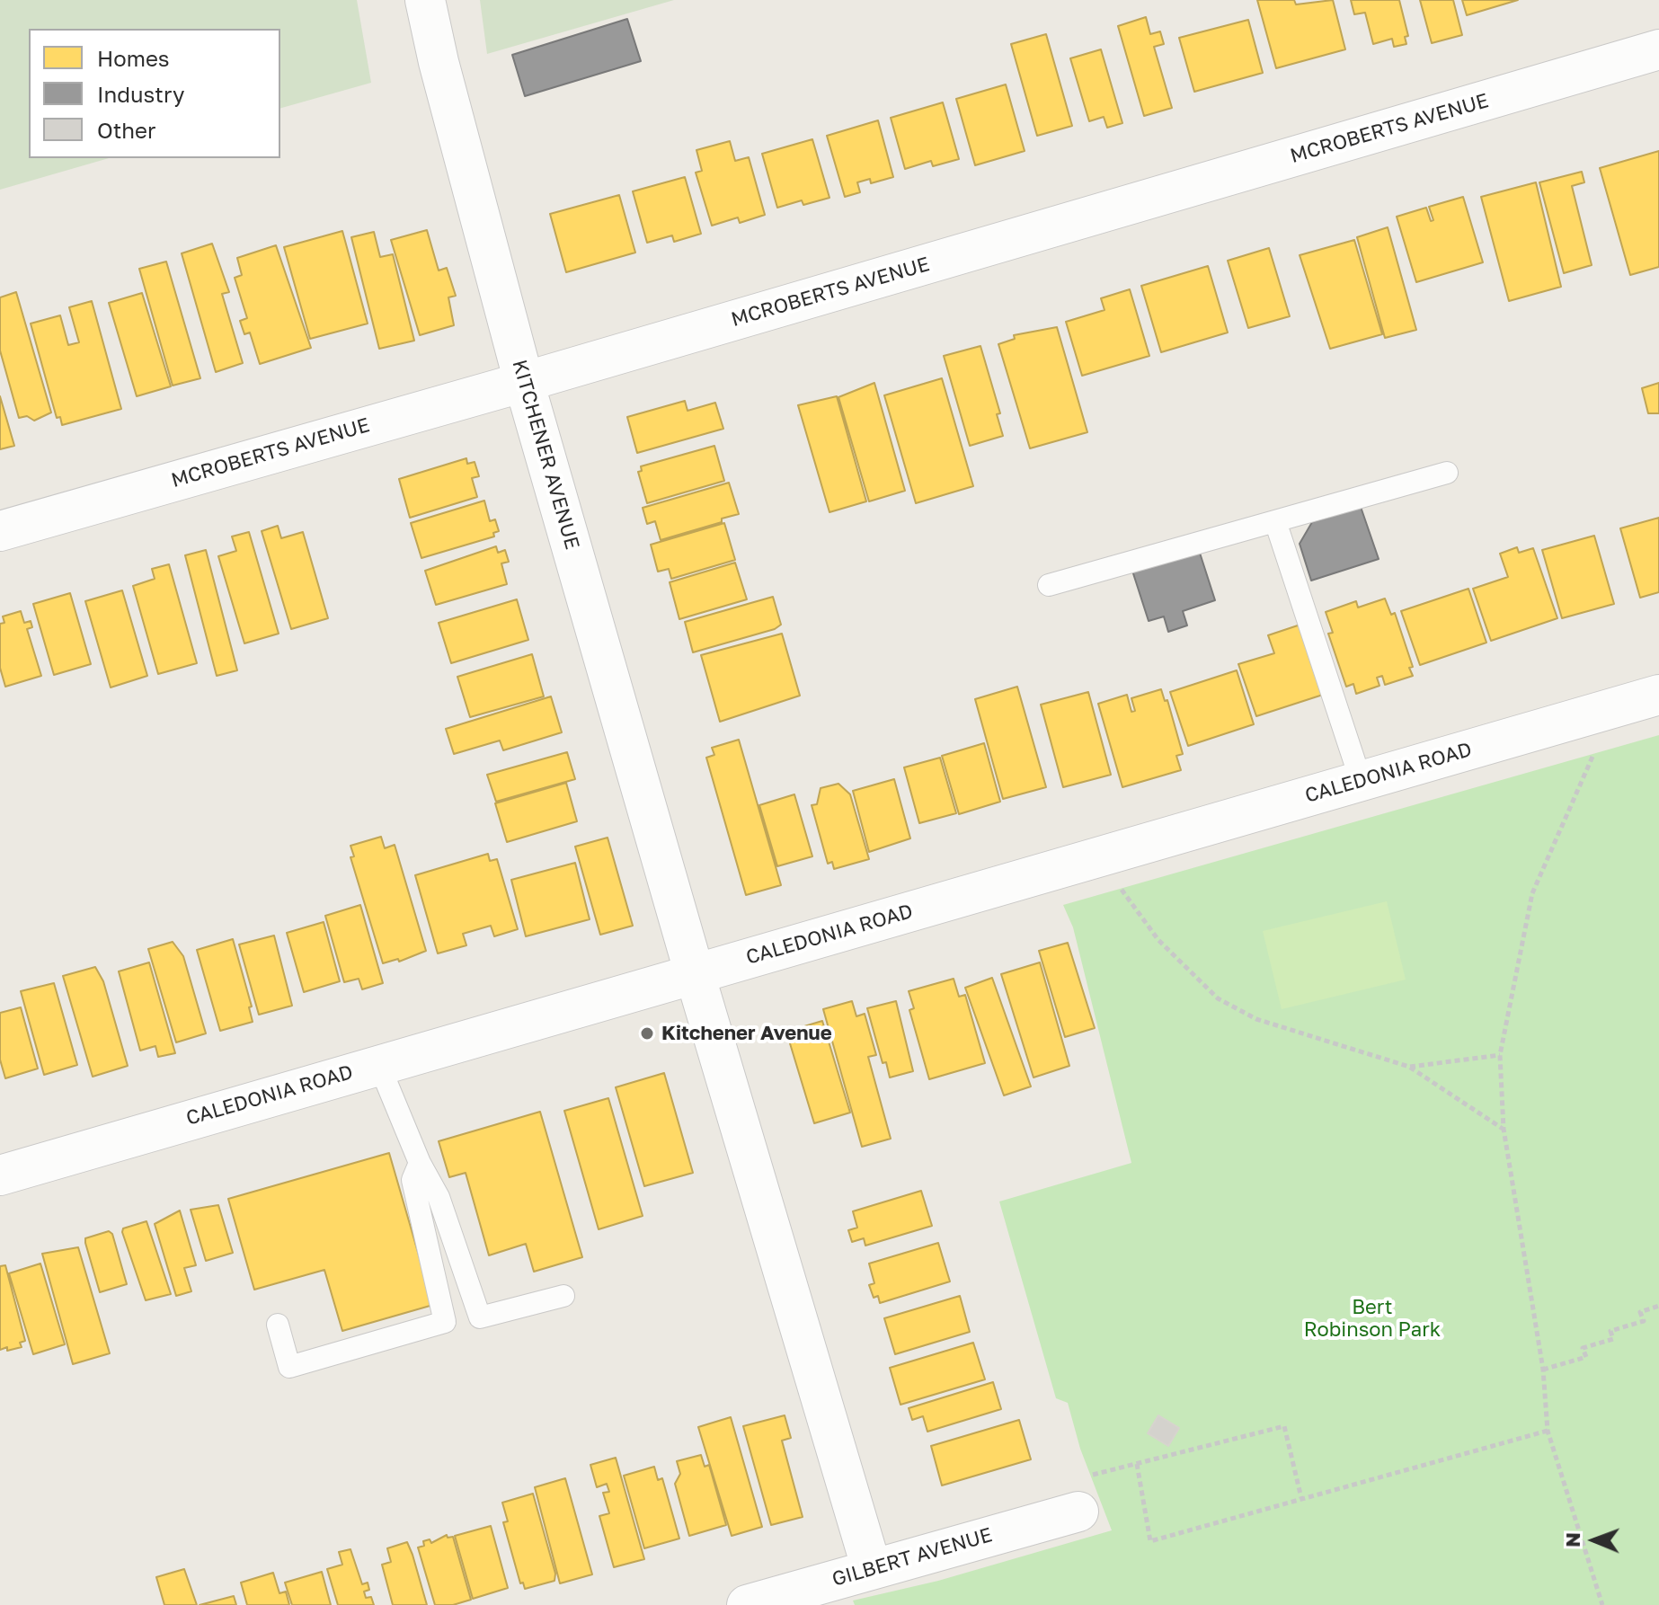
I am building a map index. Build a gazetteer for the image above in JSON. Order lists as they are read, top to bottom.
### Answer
{
  "streets": {
    "street": [
      "MCROBERTS AVENUE",
      "KITCHENER AVENUE",
      "CALEDONIA ROAD",
      "GILBERT AVENUE"
    ]
  },
  "crossings": [
    ["MCROBERTS AVENUE", "KITCHENER AVENUE"],
    ["KITCHENER AVENUE", "CALEDONIA ROAD"],
    ["KITCHENER AVENUE", "GILBERT AVENUE"]
  ],
  "parks": ["Bert Robinson Park"],
  "places": ["Kitchener Avenue"],
  "legend": ["Homes", "Industry", "Other"],
  "north": "left"
}
